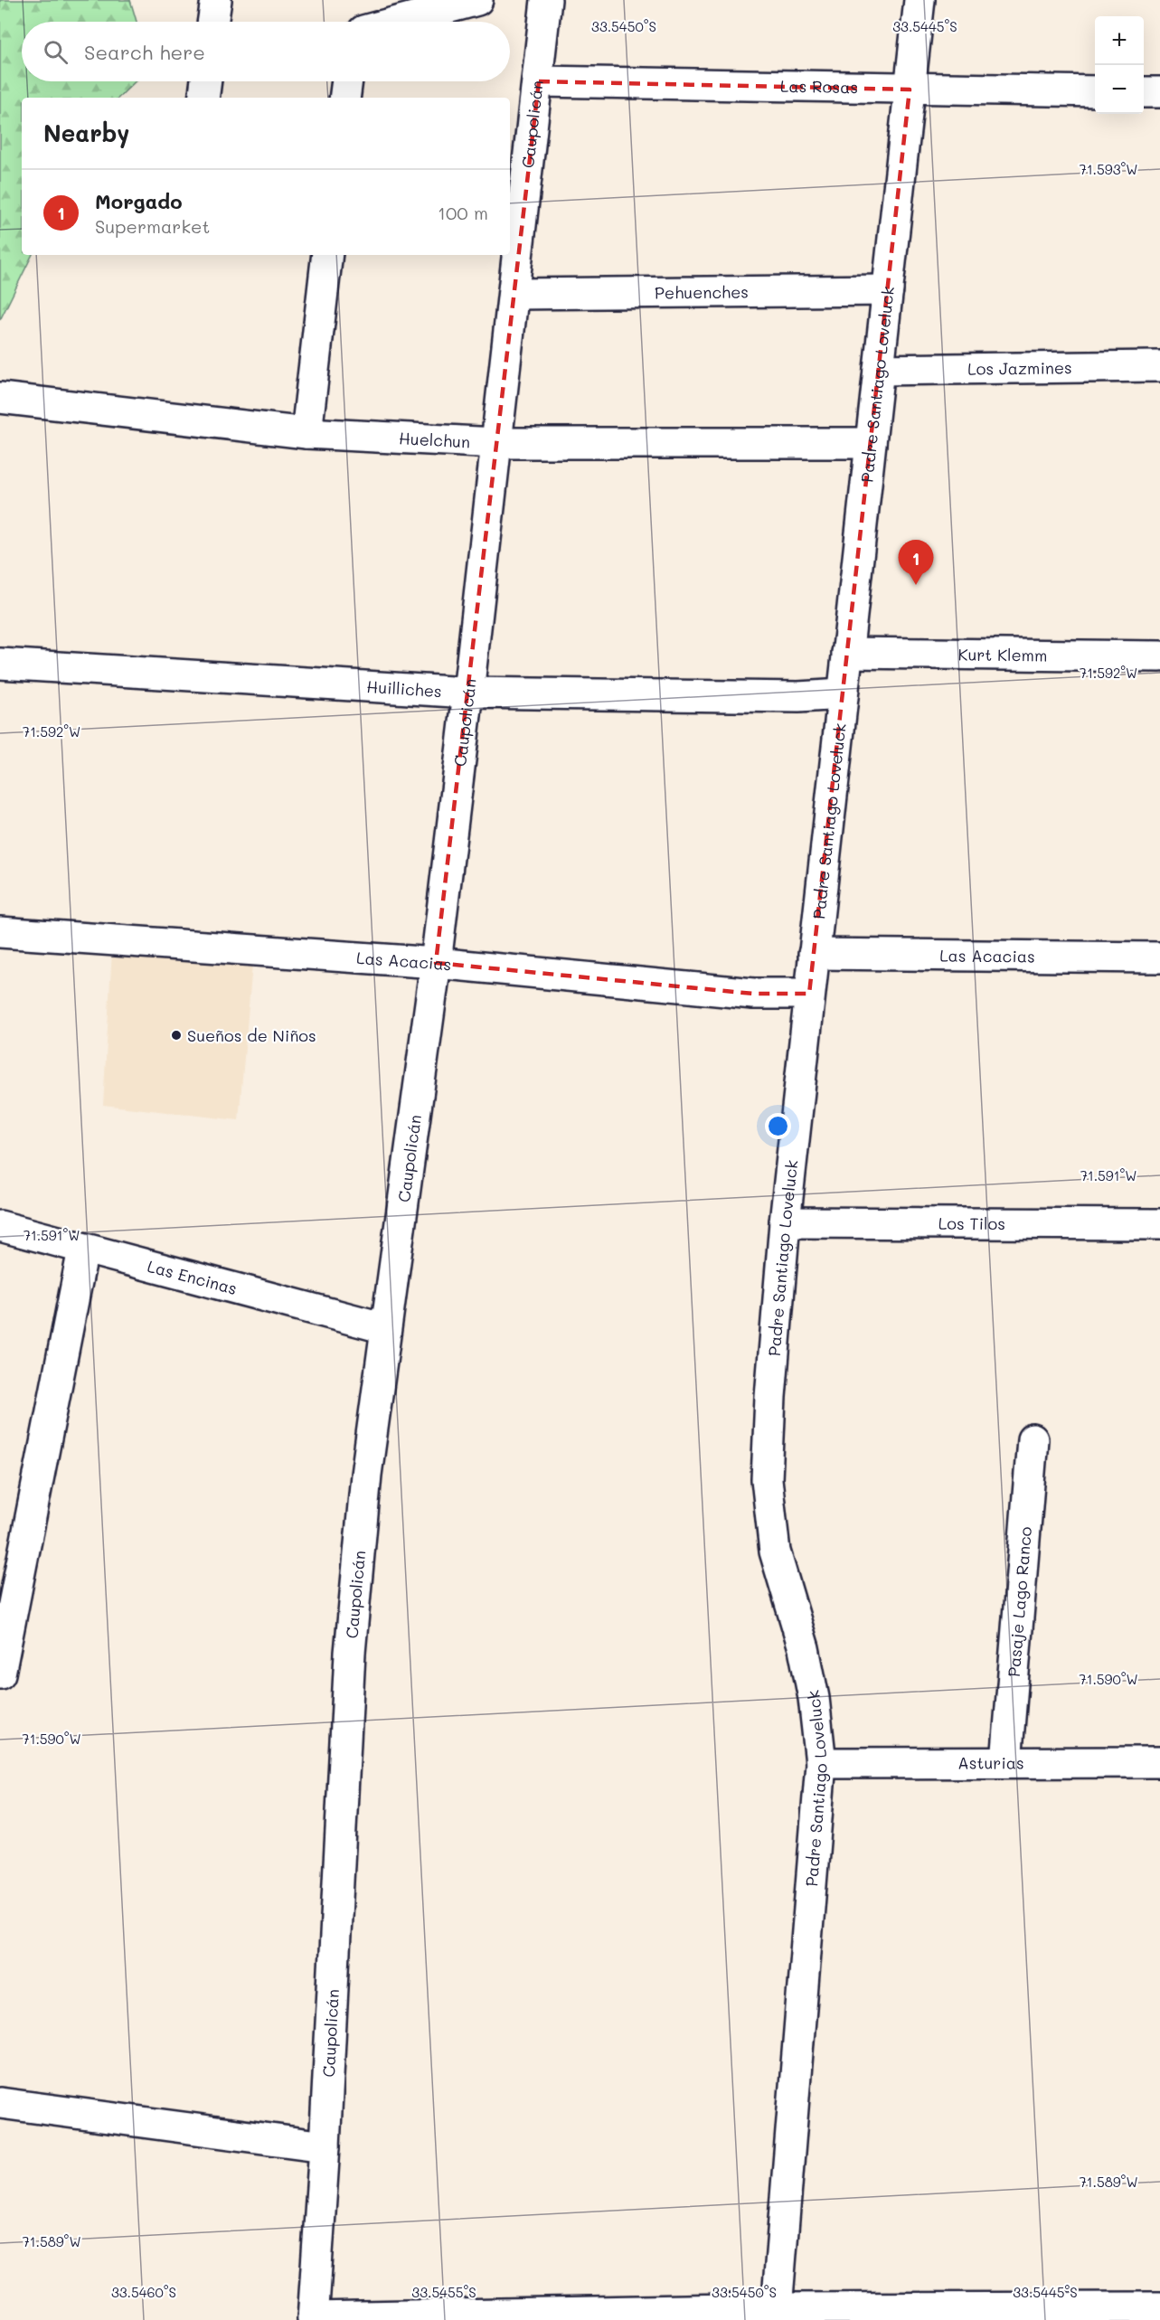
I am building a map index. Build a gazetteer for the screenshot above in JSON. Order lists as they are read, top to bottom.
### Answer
{
  "streets": {
    "street": [
      "Las Rosas",
      "Caupolicán",
      "Pehuenches",
      "Los Jazmines",
      "Padre Santiago Loveluck",
      "Huelchun",
      "Kurt Klemm",
      "Huilliches",
      "Las Acacias",
      "Los Tilos",
      "Las Encinas",
      "Pasaje Lago Ranco",
      "Asturias"
    ]
  },
  "crossings": [
    ["Las Rosas", "Caupolicán"],
    ["Las Rosas", "Padre Santiago Loveluck"],
    ["Caupolicán", "Pehuenches"],
    ["Caupolicán", "Huelchun"],
    ["Caupolicán", "Huilliches"],
    ["Caupolicán", "Las Acacias"],
    ["Caupolicán", "Las Encinas"],
    ["Pehuenches", "Padre Santiago Loveluck"],
    ["Los Jazmines", "Padre Santiago Loveluck"],
    ["Padre Santiago Loveluck", "Huelchun"],
    ["Padre Santiago Loveluck", "Kurt Klemm"],
    ["Padre Santiago Loveluck", "Huilliches"],
    ["Padre Santiago Loveluck", "Las Acacias"],
    ["Padre Santiago Loveluck", "Los Tilos"],
    ["Padre Santiago Loveluck", "Asturias"],
    ["Pasaje Lago Ranco", "Asturias"]
  ],
  "places": ["Sueños de Niños"],
  "page": {
    "map_buttons": ["+", "−"],
    "search": "Search here",
    "heading": "Nearby",
    "list": [
      {
        "mark": "1",
        "name": "Morgado",
        "note": "Supermarket",
        "value": "100 m"
      }
    ],
    "pins": "1"
  },
  "coordinates": [
    "33.5450°S",
    "33.5445°S",
    "71.593°W",
    "71.592°W",
    "71.591°W",
    "71.590°W",
    "71.589°W",
    "33.5460°S",
    "33.5455°S"
  ]
}
